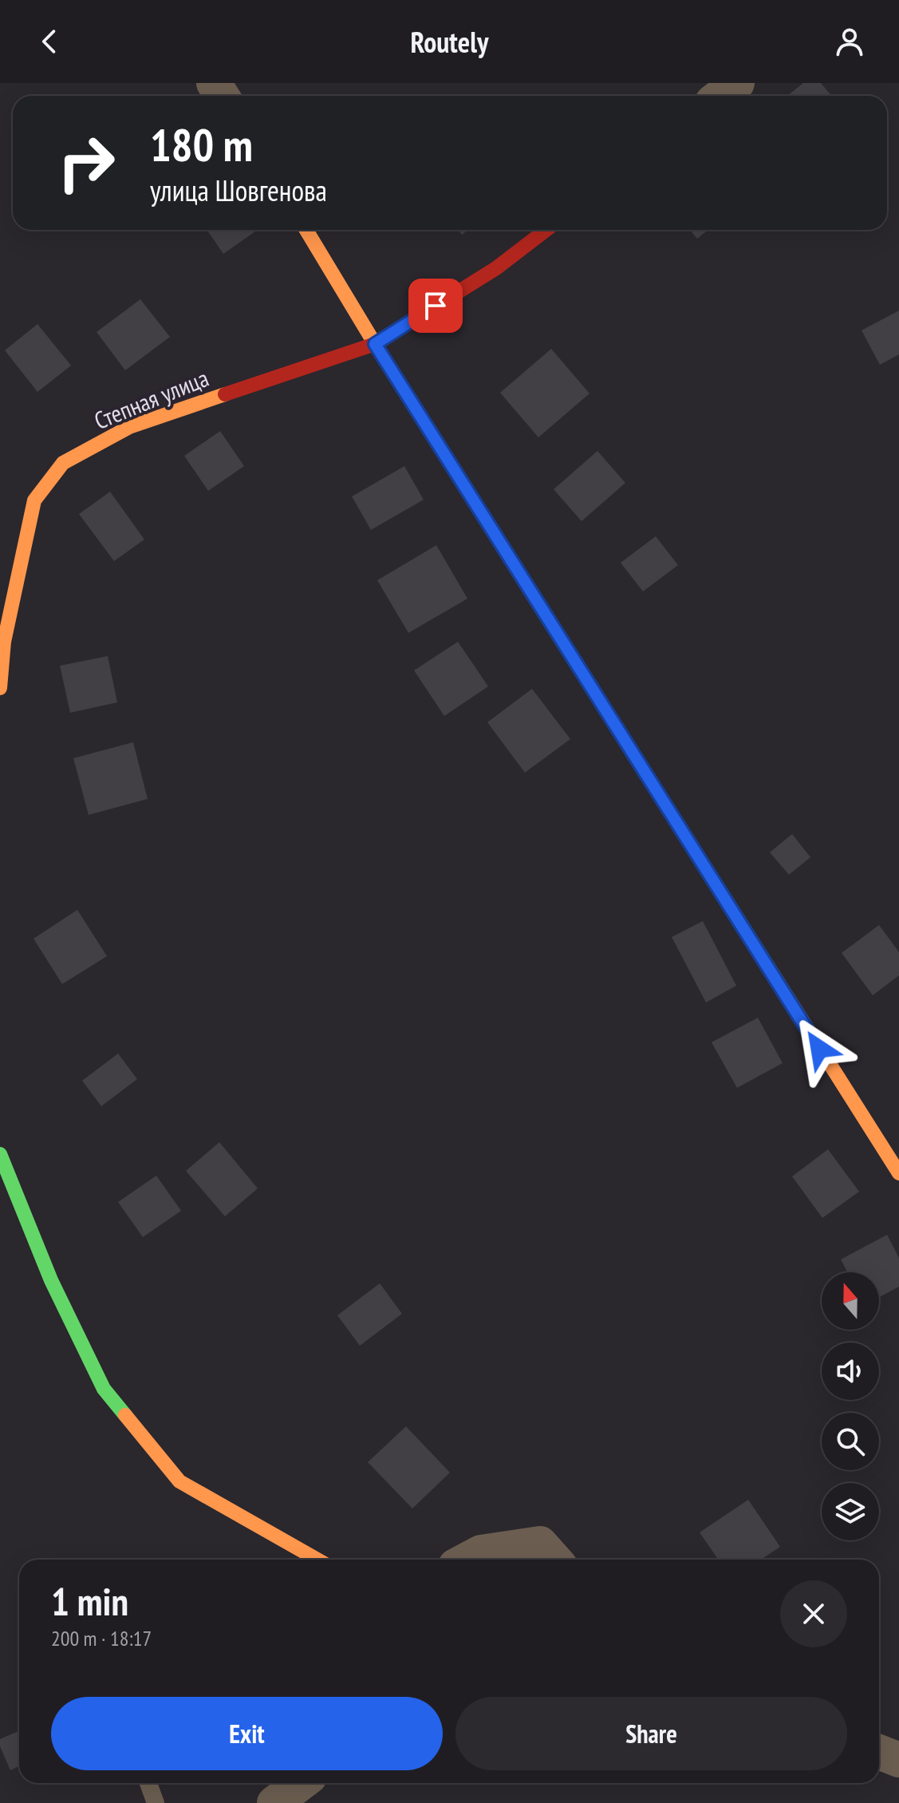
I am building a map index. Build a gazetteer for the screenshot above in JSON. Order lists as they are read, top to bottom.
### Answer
{
  "streets": {
    "street": ["Степная улица"]
  },
  "north": "top",
  "page": {
    "header": "Routely",
    "turn": ["180 m", "улица Шовгенова"],
    "heading": ["1 min", "200 m · 18:17"],
    "buttons": ["Exit", "Share"]
  }
}
